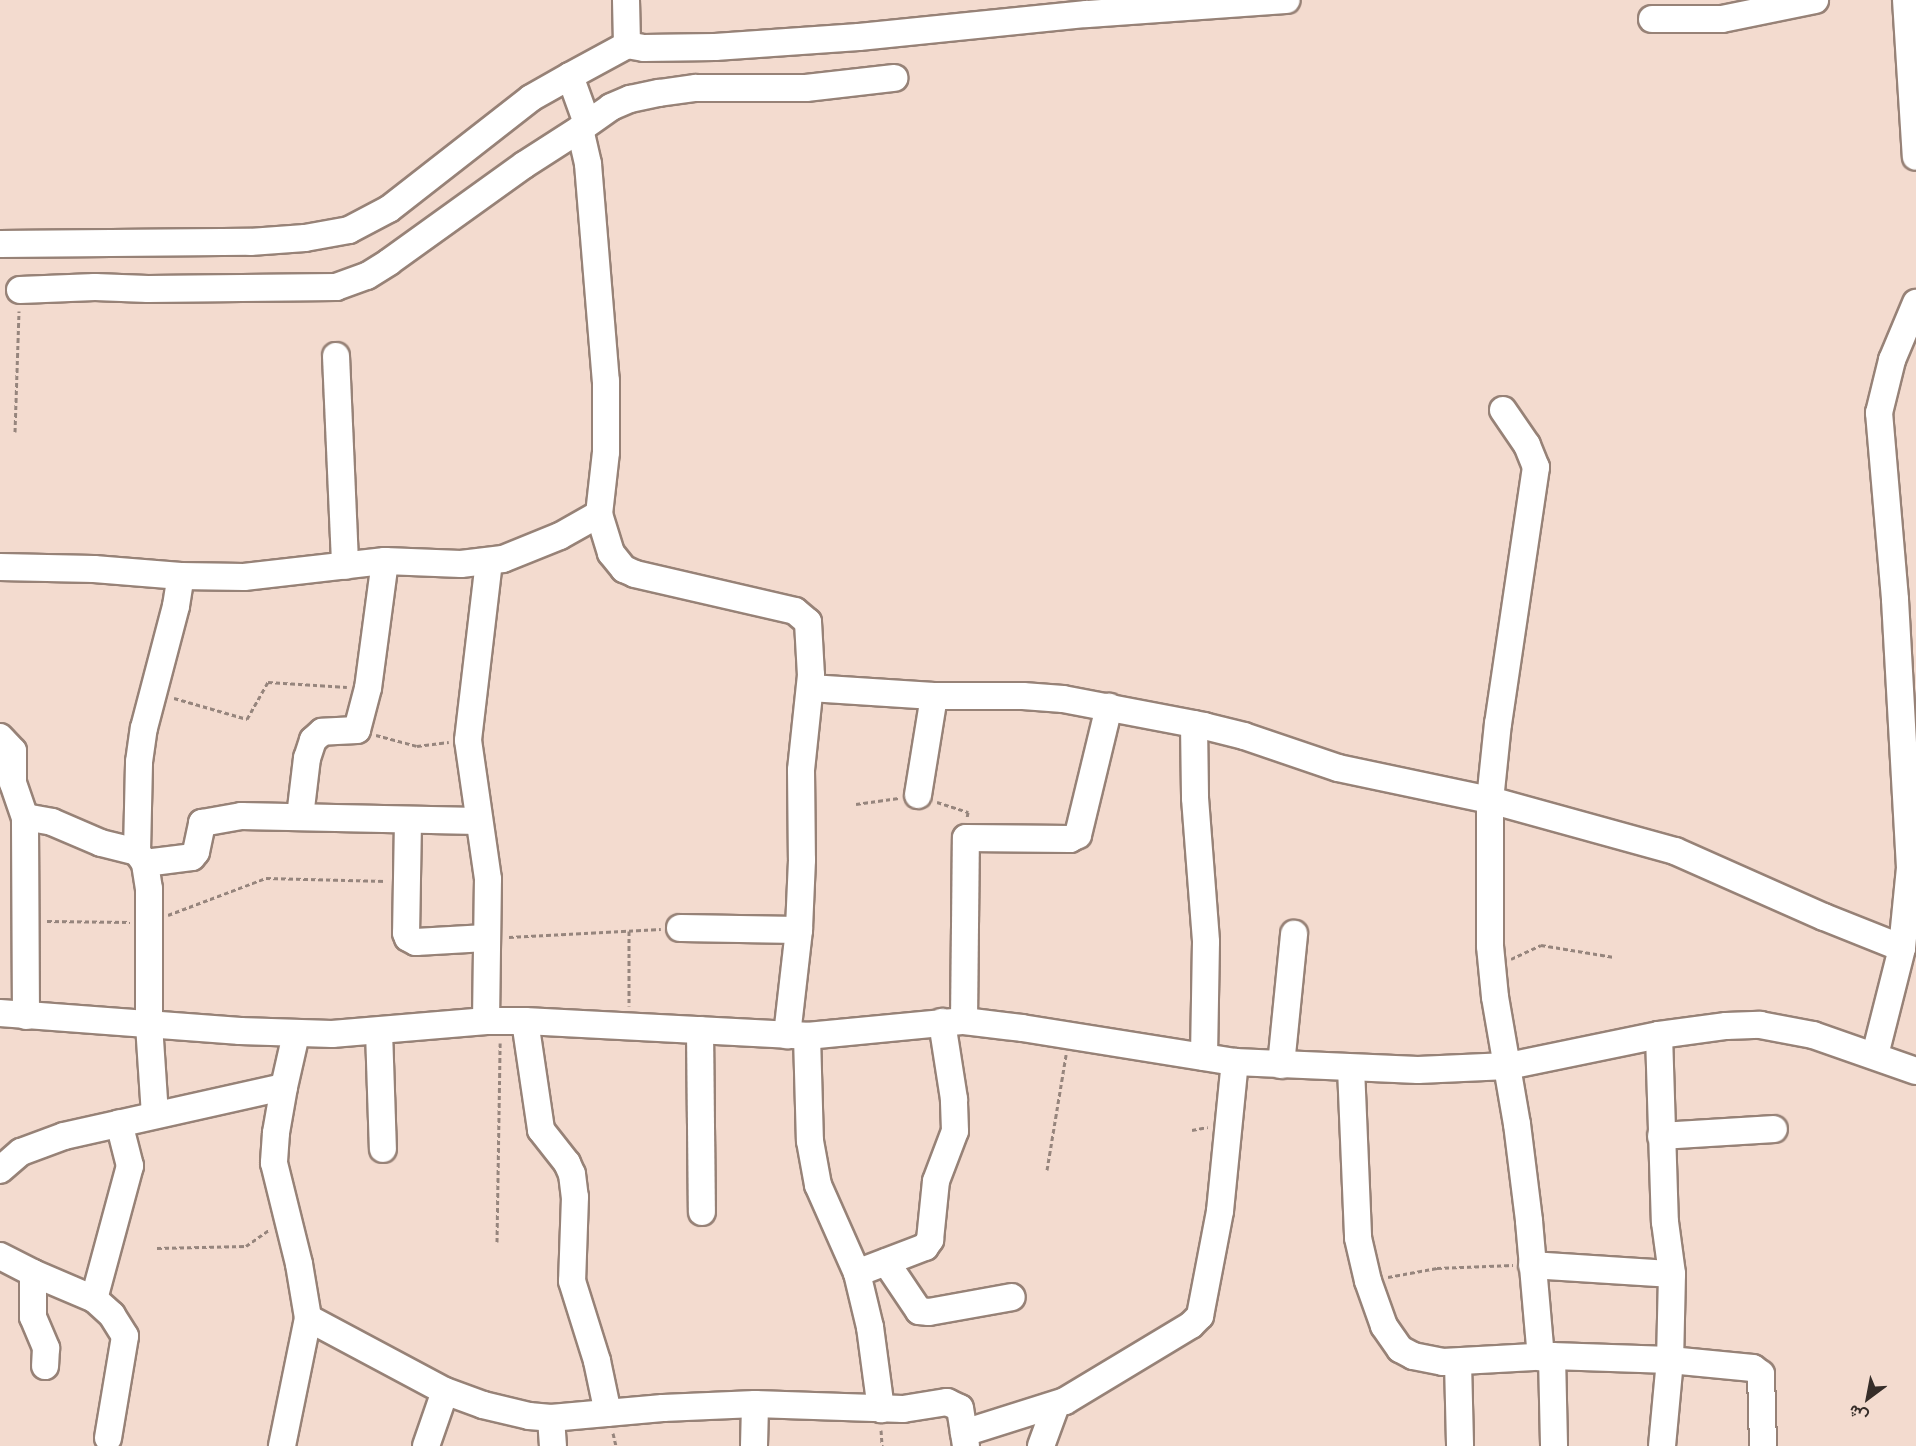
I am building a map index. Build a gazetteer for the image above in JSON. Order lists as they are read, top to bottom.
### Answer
{
  "north": "bottom left"
}
